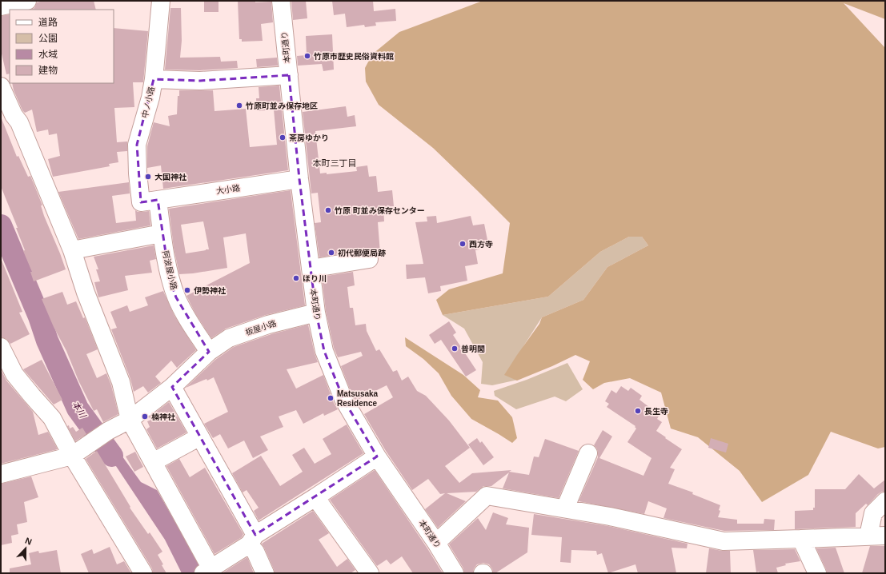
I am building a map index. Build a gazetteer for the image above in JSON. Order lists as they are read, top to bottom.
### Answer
{
  "streets": {
    "street": [
      "本町通り",
      "中ノ小路",
      "大小路",
      "阿波屋小路",
      "板屋小路"
    ]
  },
  "crossings": [
    ["本町通り", "大小路"],
    ["本町通り", "板屋小路"],
    ["中ノ小路", "大小路"],
    ["中ノ小路", "阿波屋小路"],
    ["大小路", "阿波屋小路"],
    ["阿波屋小路", "板屋小路"]
  ],
  "districts": ["本町三丁目"],
  "water": ["本川"],
  "places": [
    "竹原市歴史民俗資料館",
    "竹原町並み保存地区",
    "茶房ゆかり",
    "大国神社",
    "竹原 町並み保存センター",
    "西方寺",
    "初代郵便局跡",
    "ほり川",
    "伊勢神社",
    "普明閣",
    "Matsusaka Residence",
    "長生寺",
    "楠神社"
  ],
  "legend": [
    "道路",
    "公園",
    "水域",
    "建物"
  ],
  "north": "top"
}
